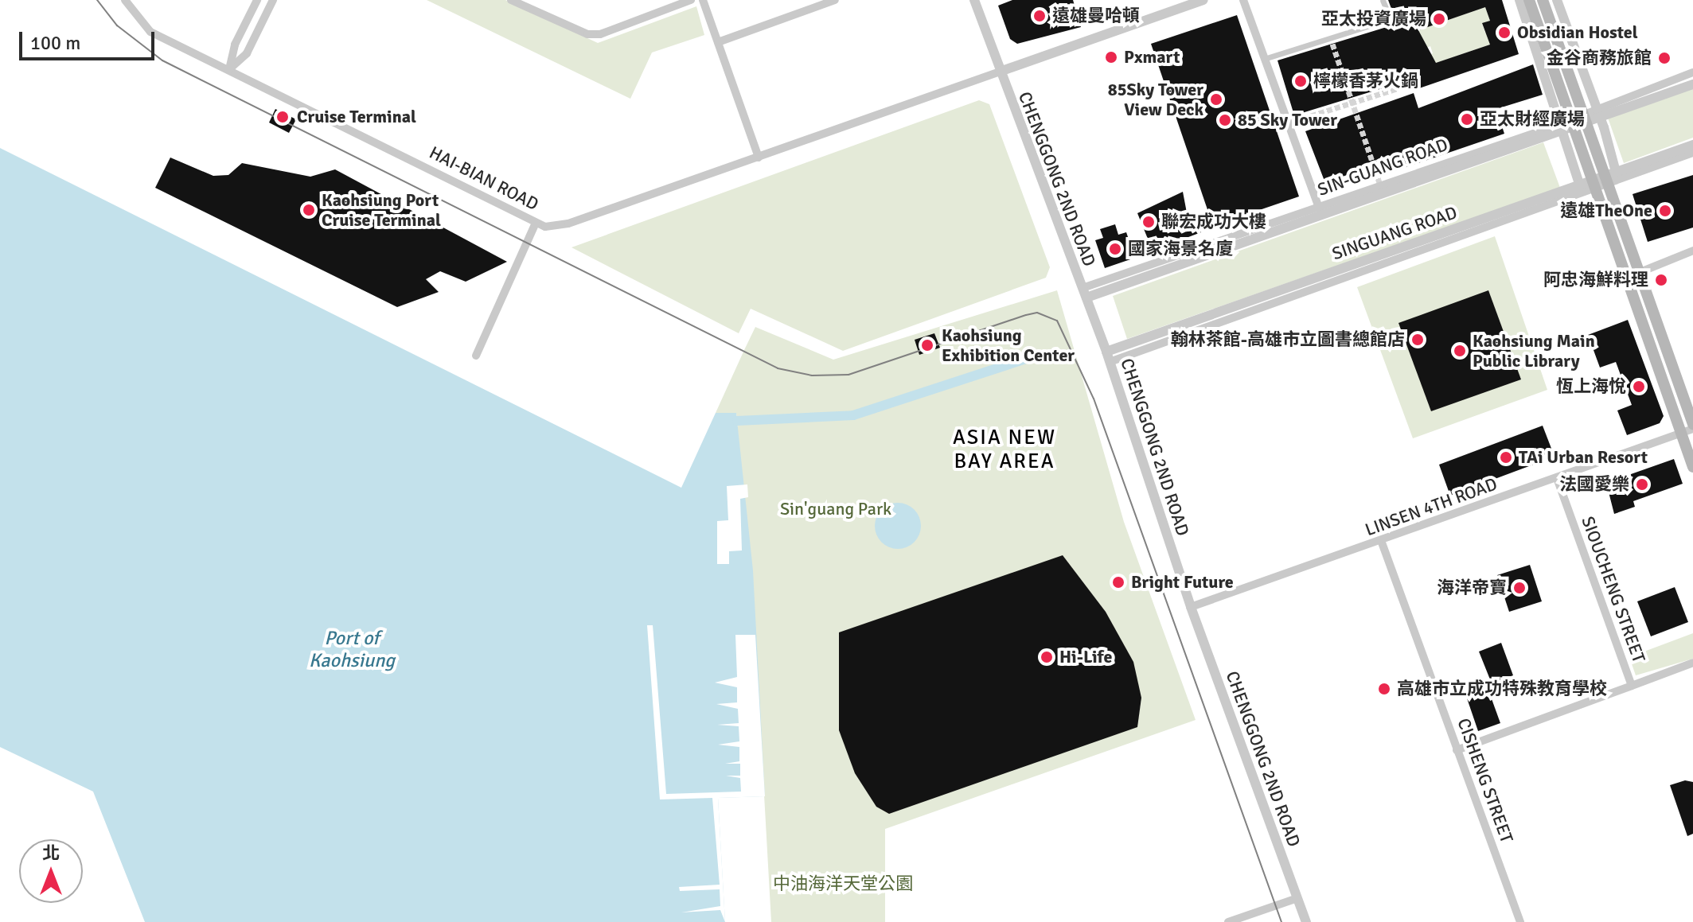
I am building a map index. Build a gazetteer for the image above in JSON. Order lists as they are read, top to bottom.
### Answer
{
  "streets": {
    "street": [
      "SIN-GUANG ROAD",
      "HAI-BIAN ROAD",
      "CHENGGONG 2ND ROAD",
      "SINGUANG ROAD",
      "LINSEN 4TH ROAD",
      "SIOUCHENG STREET",
      "CISHENG STREET"
    ]
  },
  "crossings": [
    ["SIN-GUANG ROAD", "CHENGGONG 2ND ROAD"],
    ["HAI-BIAN ROAD", "CHENGGONG 2ND ROAD"],
    ["CHENGGONG 2ND ROAD", "SINGUANG ROAD"],
    ["CHENGGONG 2ND ROAD", "LINSEN 4TH ROAD"],
    ["LINSEN 4TH ROAD", "SIOUCHENG STREET"],
    ["LINSEN 4TH ROAD", "CISHENG STREET"]
  ],
  "districts": ["ASIA NEW BAY AREA"],
  "water": ["Port of Kaohsiung"],
  "parks": ["Sin'guang Park", "中油海洋天堂公園"],
  "places": [
    "遠雄曼哈頓",
    "亞太投資廣場",
    "Obsidian Hostel",
    "Pxmart",
    "金谷商務旅館",
    "檸檬香茅火鍋",
    "85Sky Tower View Deck",
    "Cruise Terminal",
    "亞太財經廣場",
    "85 Sky Tower",
    "Kaohsiung Port Cruise Terminal",
    "遠雄TheOne",
    "聯宏成功大樓",
    "國家海景名廈",
    "阿忠海鮮料理",
    "翰林茶館-高雄市立圖書總館店",
    "Kaohsiung Exhibition Center",
    "Kaohsiung Main Public Library",
    "恆上海悅",
    "TAi Urban Resort",
    "法國愛樂",
    "Bright Future",
    "海洋帝寶",
    "Hi-Life",
    "高雄市立成功特殊教育學校"
  ],
  "scale_bar": "100 m",
  "north": "top"
}
